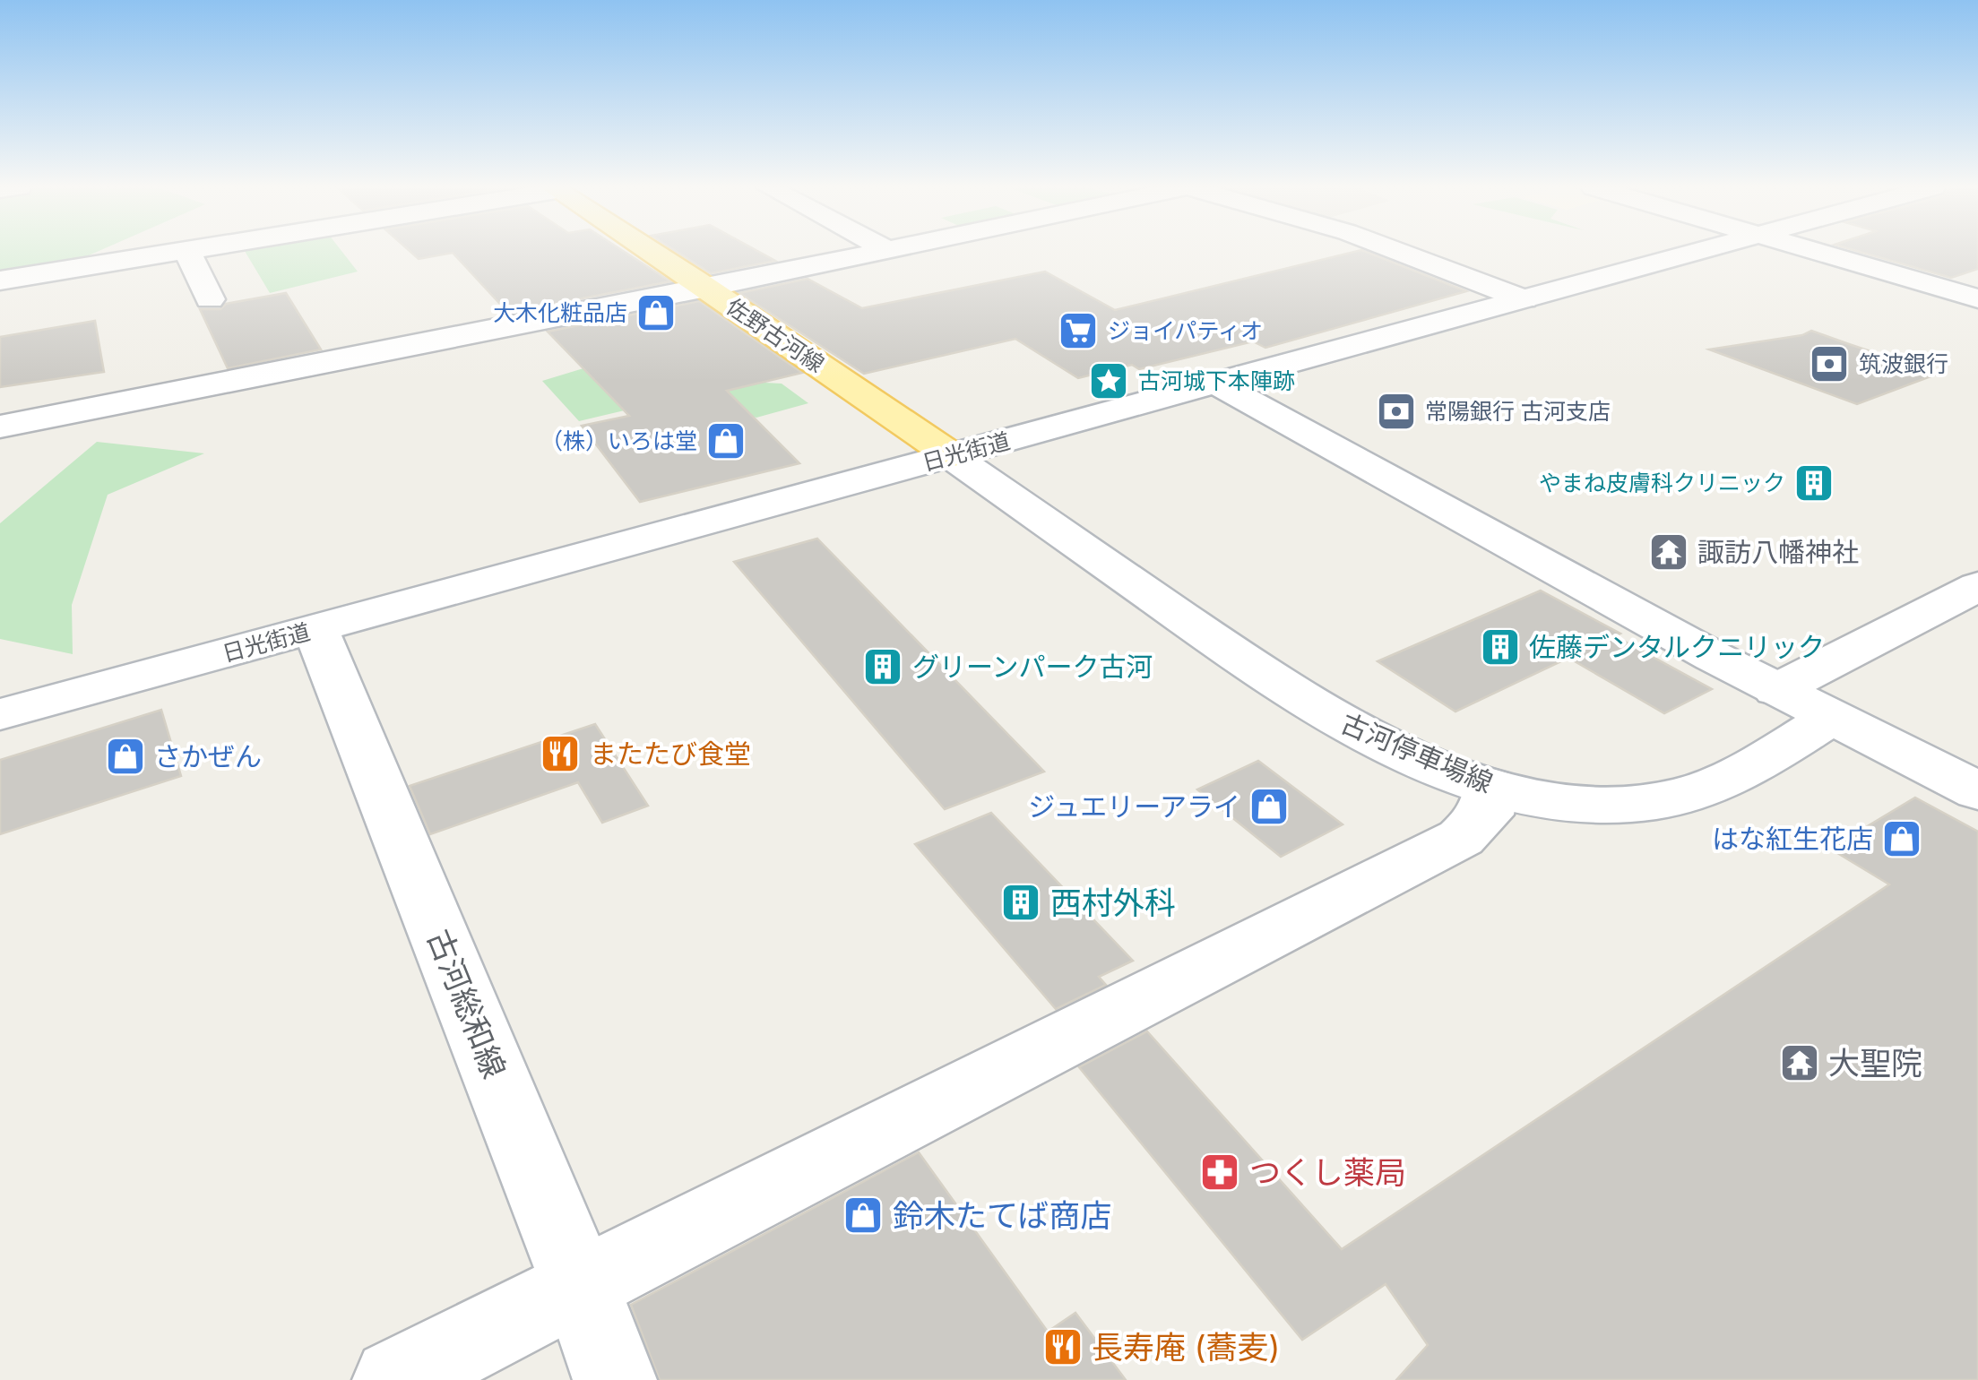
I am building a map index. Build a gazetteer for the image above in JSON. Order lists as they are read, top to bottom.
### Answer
{
  "streets": {
    "main road": ["佐野古河線"],
    "street": ["日光街道", "古河停車場線", "古河総和線"]
  },
  "crossings": [
    ["佐野古河線", "日光街道"],
    ["佐野古河線", "古河停車場線"],
    ["日光街道", "古河停車場線"],
    ["日光街道", "古河総和線"]
  ],
  "places": {
    "shop": [
      "大木化粧品店",
      "（株）いろは堂",
      "さかぜん",
      "ジュエリーアライ",
      "はな紅生花店",
      "鈴木たてば商店"
    ],
    "supermarket": ["ジョイパティオ"],
    "bank": ["筑波銀行", "常陽銀行 古河支店"],
    "place": ["古河城下本陣跡"],
    "building": [
      "やまね皮膚科クリニック",
      "佐藤デンタルクニリック",
      "グリーンパーク古河",
      "西村外科"
    ],
    "temple": ["諏訪八幡神社", "大聖院"],
    "restaurant": ["またたび食堂", "長寿庵 (蕎麦)"],
    "pharmacy": ["つくし薬局"]
  }
}
